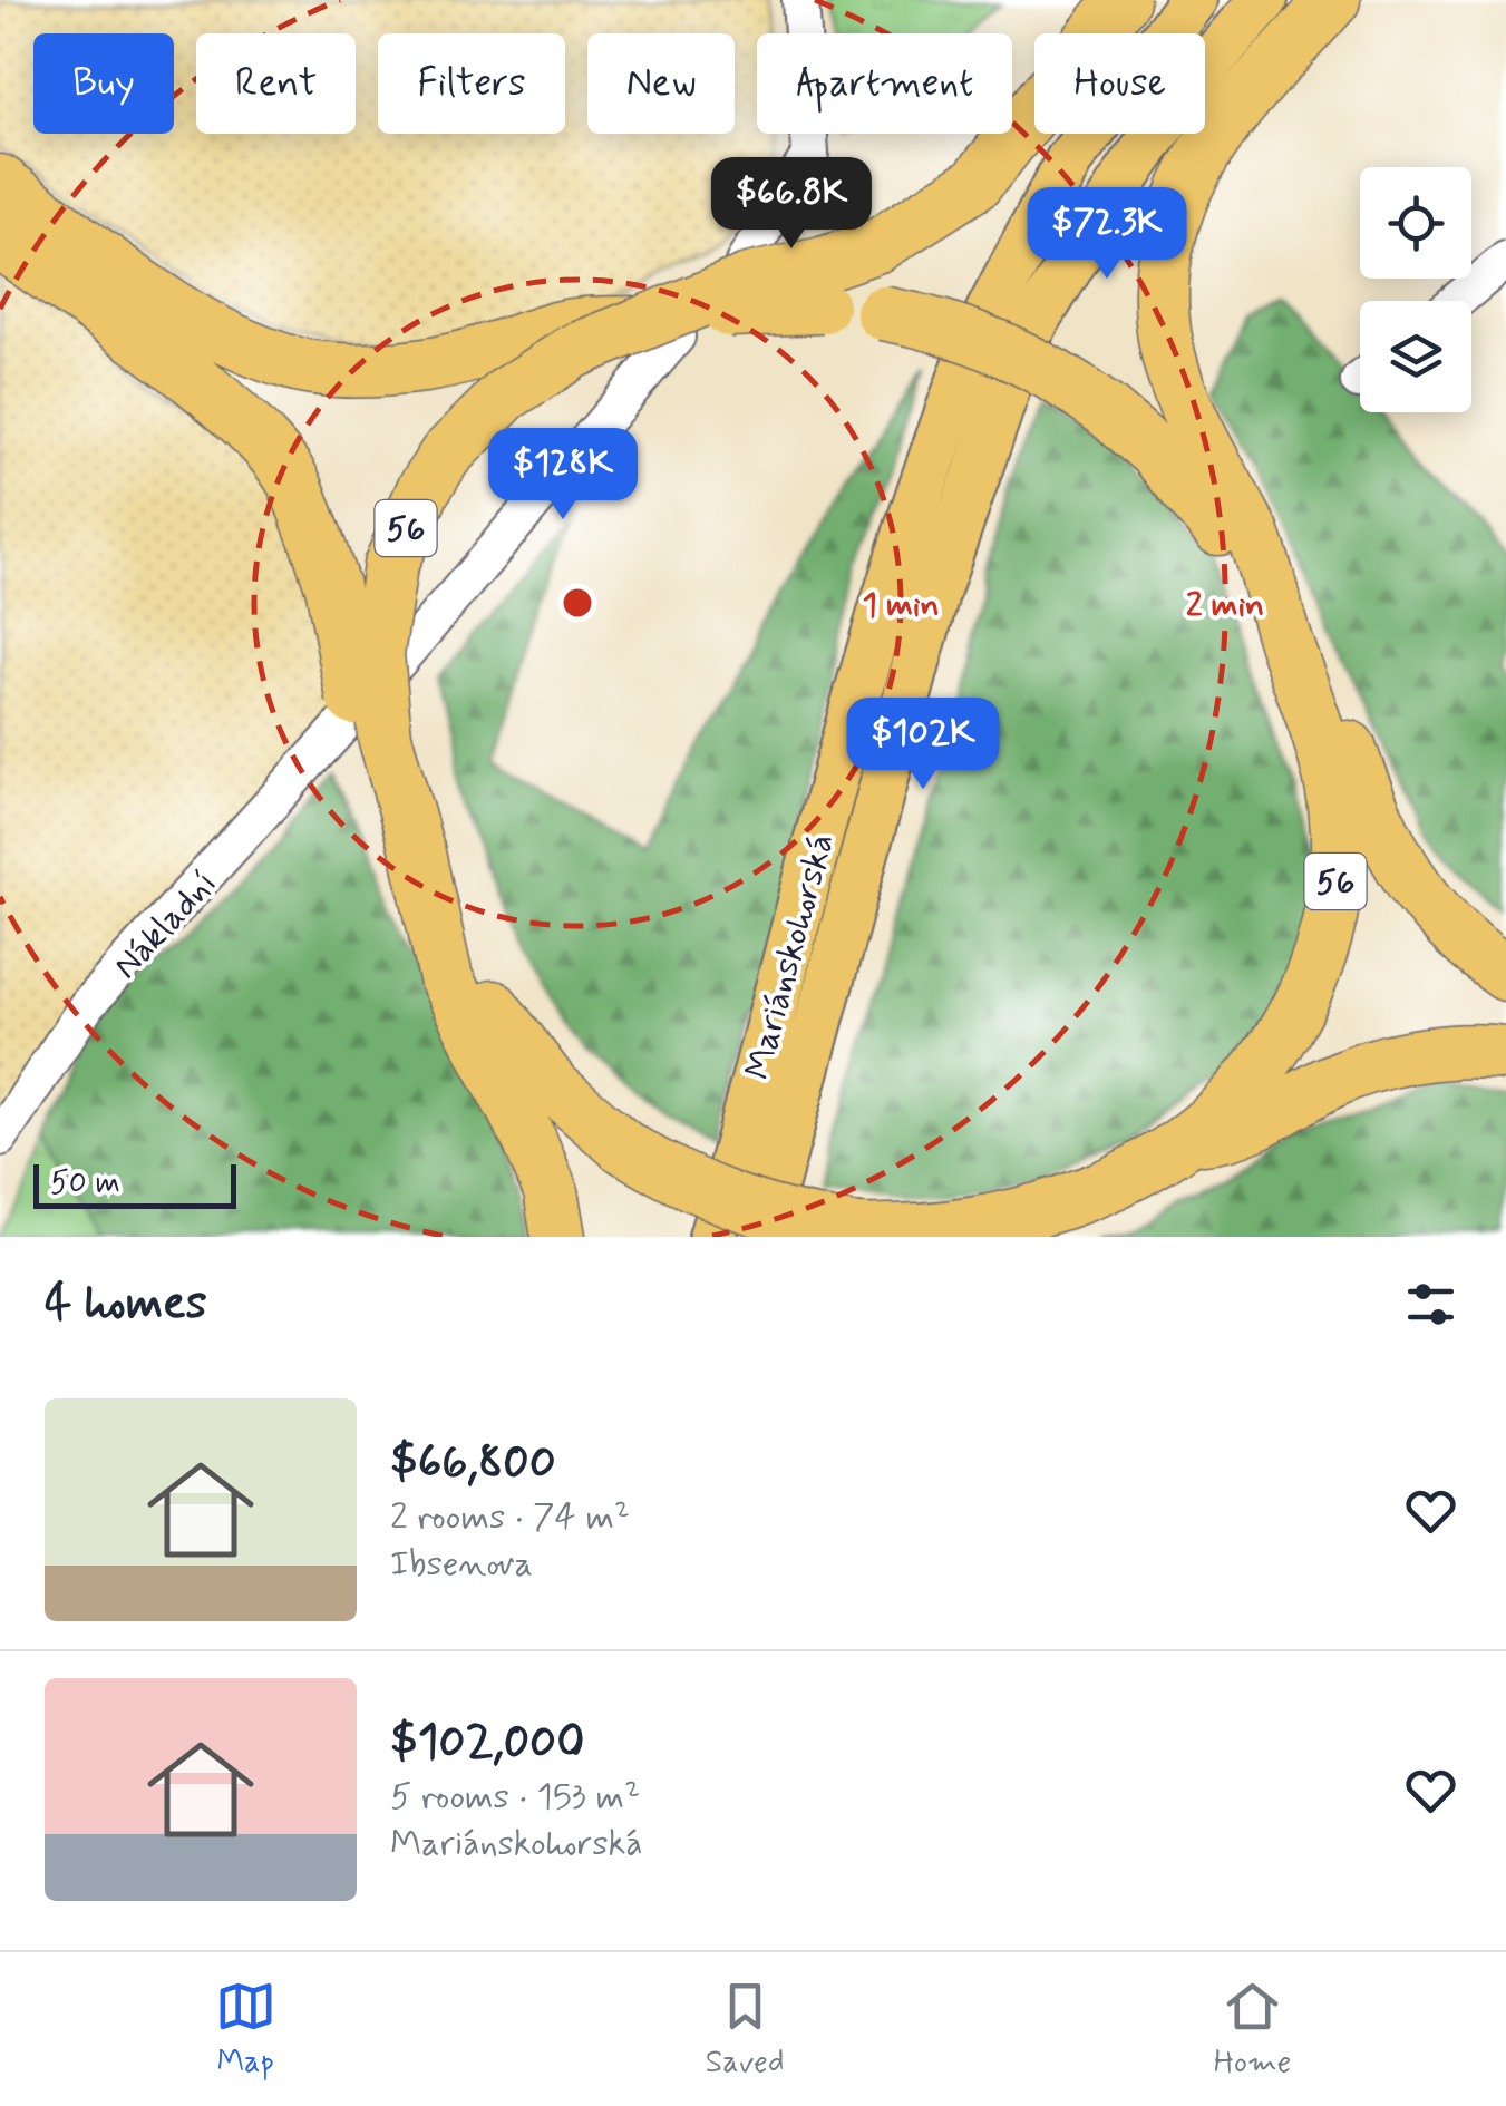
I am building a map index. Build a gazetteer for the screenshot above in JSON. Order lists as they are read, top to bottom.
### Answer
{
  "streets": {
    "highway": ["56"],
    "main road": ["Mariánskohorská"],
    "street": ["Nákladní"]
  },
  "scale_bar": "50 m",
  "page": {
    "chip": [
      "Buy",
      "Rent",
      "Filters",
      "New",
      "Apartment",
      "House"
    ],
    "price": [
      "$66.8K",
      "$72.3K",
      "$128K",
      "$102K"
    ],
    "scale": "50 m",
    "heading": "4 homes",
    "list": [
      {
        "name": "$66,800",
        "note": "2 rooms · 74 m² · Ibsenova"
      },
      {
        "name": "$102,000",
        "note": "5 rooms · 153 m² · Mariánskohorská"
      }
    ],
    "tabs": ["Map", "Saved", "Home"]
  },
  "rings": ["1 min", "2 min"]
}
